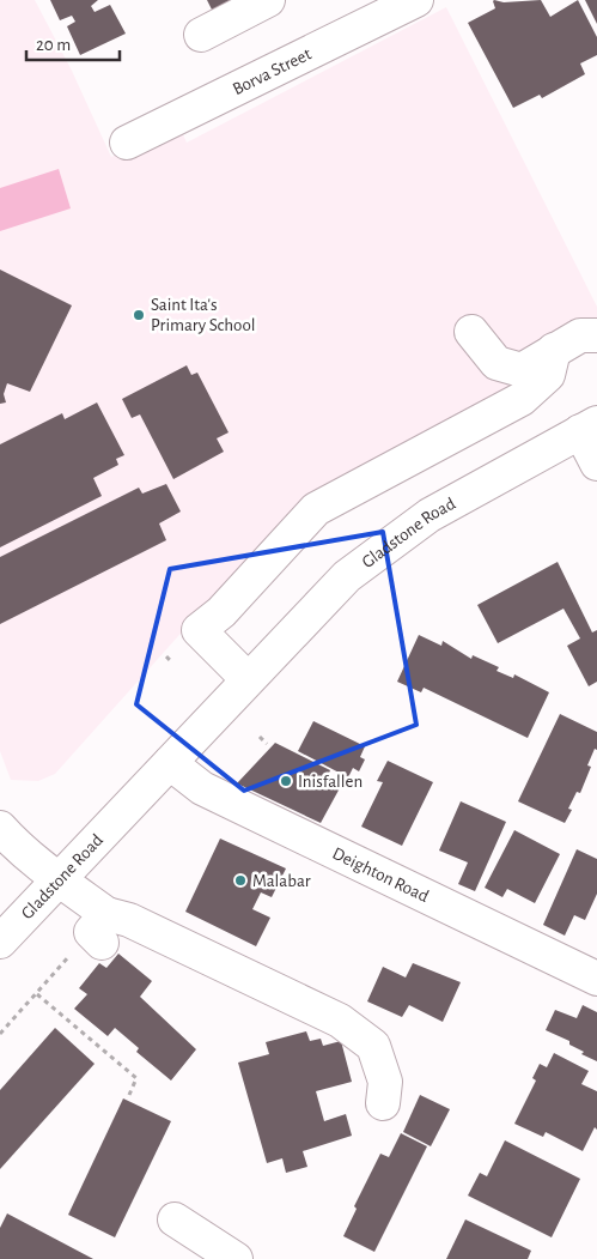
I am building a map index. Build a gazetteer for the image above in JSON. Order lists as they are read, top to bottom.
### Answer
{
  "streets": {
    "main road": ["Borva Street", "Gladstone Road", "Deighton Road"]
  },
  "crossings": [
    ["Gladstone Road", "Deighton Road"]
  ],
  "places": ["Saint Ita's Primary School", "Inisfallen", "Malabar"],
  "scale_bar": "20 m"
}
